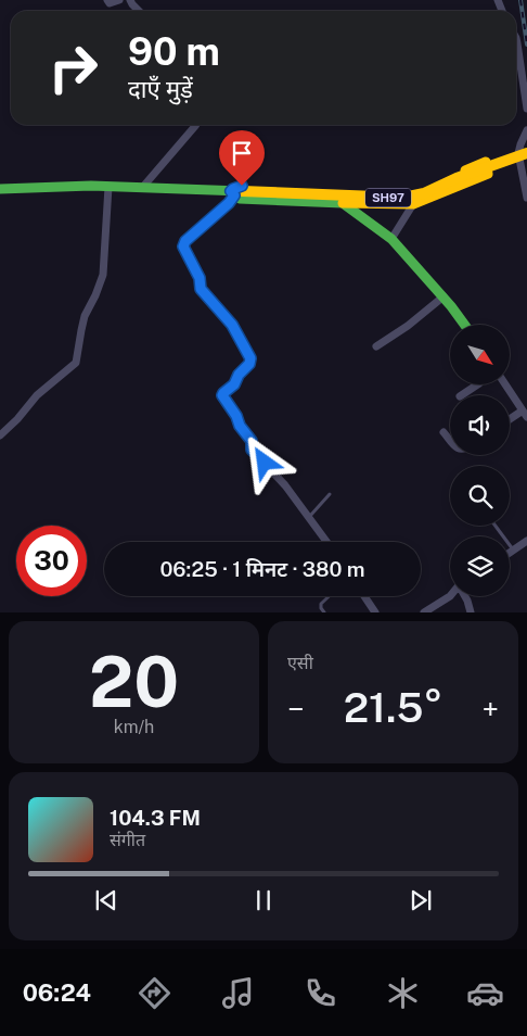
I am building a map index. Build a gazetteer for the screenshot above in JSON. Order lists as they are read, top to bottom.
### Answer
{
  "streets": {
    "street": ["SH97"]
  },
  "north": "bottom right",
  "page": {
    "turn": ["90 m", "दाएँ मुड़ें"],
    "limit": "30",
    "trip": "06:25 · 1 मिनट · 380 m",
    "tile": [
      ["20", "km/h"],
      "एसी"
    ],
    "heat": ["−", "21.5°", "+"],
    "song": ["104.3 FM", "संगीत"],
    "tabs": "06:24"
  }
}
